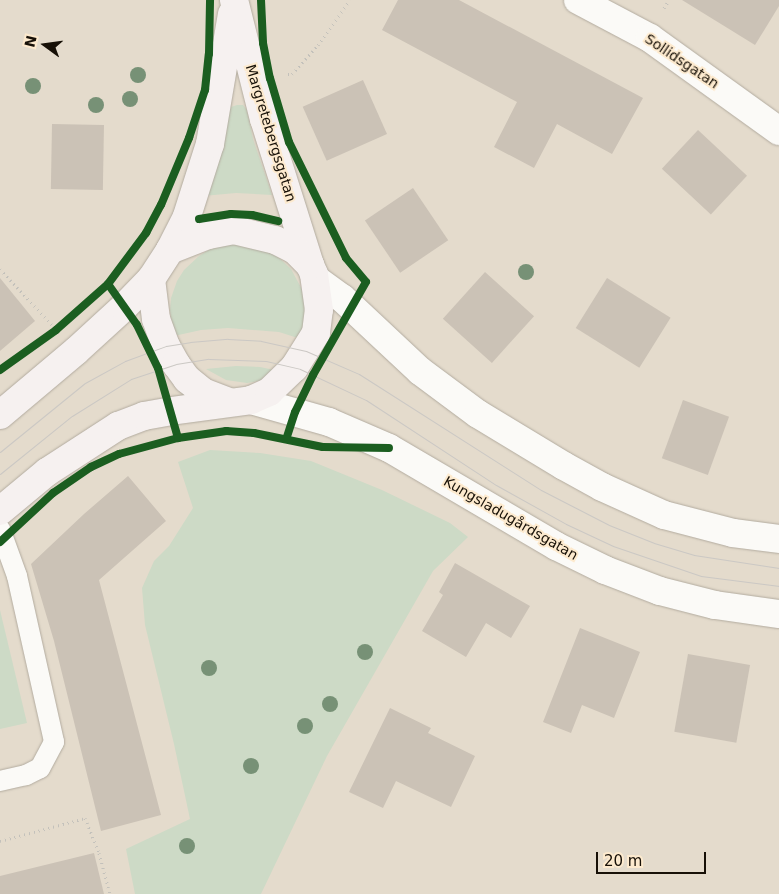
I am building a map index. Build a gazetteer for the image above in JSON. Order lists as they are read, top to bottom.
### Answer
{
  "streets": {
    "street": ["Sollidsgatan", "Margretebergsgatan", "Kungsladugårdsgatan"]
  },
  "crossings": [
    ["Margretebergsgatan", "Kungsladugårdsgatan"]
  ],
  "scale_bar": "20 m",
  "north": "left"
}
